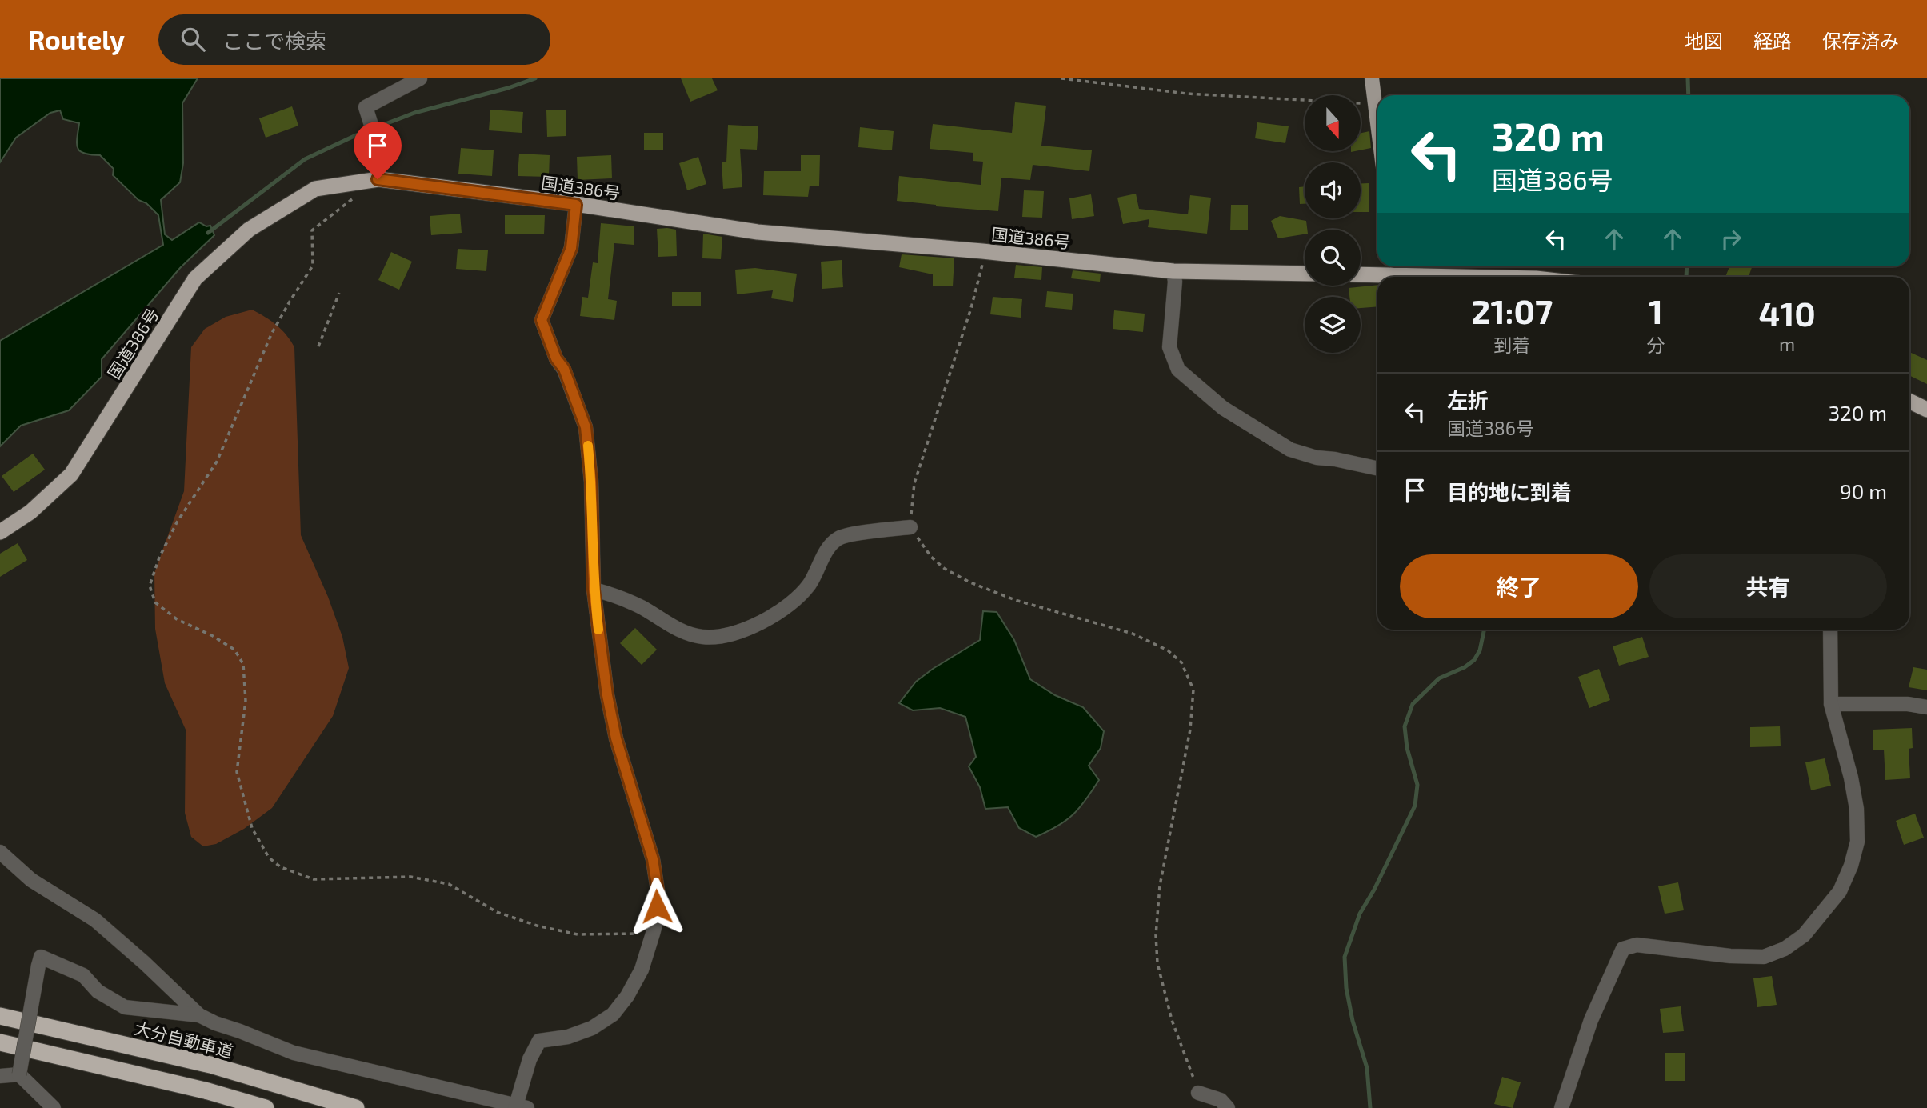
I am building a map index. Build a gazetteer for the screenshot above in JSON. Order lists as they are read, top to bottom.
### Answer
{
  "streets": {
    "highway": ["国道386号", "大分自動車道"]
  },
  "north": "bottom",
  "page": {
    "header": "Routely",
    "search": "ここで検索",
    "nav": ["地図", "経路", "保存済み"],
    "turn": ["320 m", "国道386号"],
    "eta": [
      "21:07",
      "到着",
      "1",
      "分",
      "410",
      "m"
    ],
    "list": [
      {
        "name": "左折",
        "note": "国道386号",
        "value": "320 m"
      },
      {
        "name": "目的地に到着",
        "value": "90 m"
      }
    ],
    "buttons": ["終了", "共有"]
  }
}
